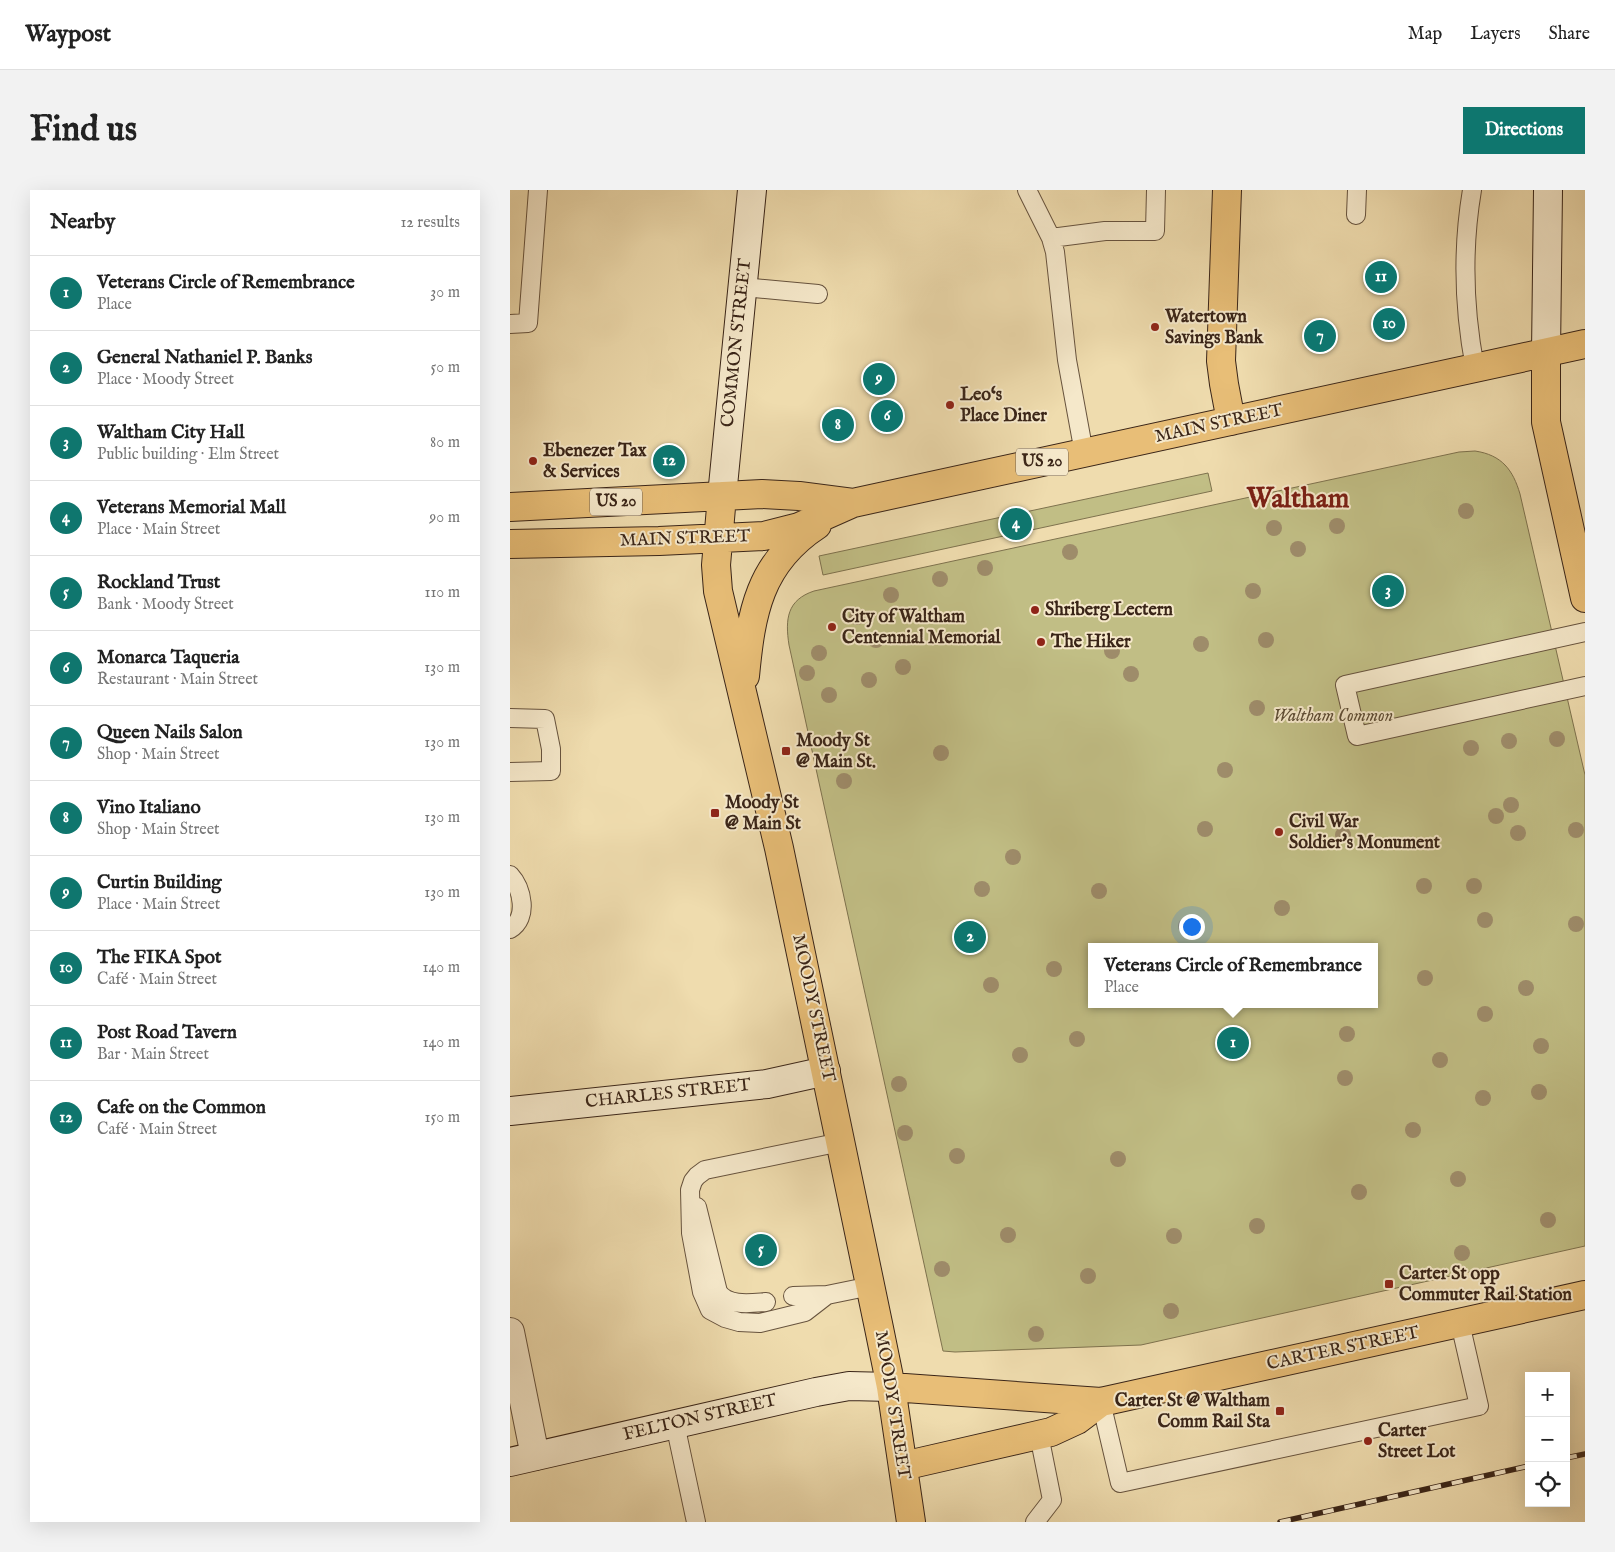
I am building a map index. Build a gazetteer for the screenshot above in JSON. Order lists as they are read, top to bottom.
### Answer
{
  "streets": {
    "main road": [
      "MAIN STREET",
      "US 20",
      "MOODY STREET",
      "CARTER STREET"
    ],
    "street": ["COMMON STREET", "CHARLES STREET", "FELTON STREET"]
  },
  "crossings": [
    ["COMMON STREET", "MAIN STREET"],
    ["COMMON STREET", "MOODY STREET"],
    ["MAIN STREET", "MOODY STREET"],
    ["MOODY STREET", "CHARLES STREET"],
    ["MOODY STREET", "CARTER STREET"],
    ["MOODY STREET", "FELTON STREET"],
    ["CARTER STREET", "FELTON STREET"]
  ],
  "districts": ["Waltham"],
  "parks": ["Waltham Common"],
  "places": {
    "other": [
      "Watertown Savings Bank",
      "Leo‘s Place Diner",
      "Ebenezer Tax & Services",
      "Shriberg Lectern",
      "City of Waltham Centennial Memorial",
      "The Hiker",
      "Civil War Soldier's Monument",
      "Carter Street Lot"
    ],
    "transit": [
      "Moody St @ Main St.",
      "Moody St @ Main St",
      "Carter St opp Commuter Rail Station",
      "Carter St @ Waltham Comm Rail Sta"
    ]
  },
  "page": {
    "header": "Waypost",
    "nav": ["Map", "Layers", "Share"],
    "buttons": "Directions",
    "title": "Find us",
    "heading": ["Nearby", "12 results"],
    "list": [
      {
        "mark": "1",
        "name": "Veterans Circle of Remembrance",
        "note": "Place",
        "value": "30 m"
      },
      {
        "mark": "2",
        "name": "General Nathaniel P. Banks",
        "note": "Place · Moody Street",
        "value": "50 m"
      },
      {
        "mark": "3",
        "name": "Waltham City Hall",
        "note": "Public building · Elm Street",
        "value": "80 m"
      },
      {
        "mark": "4",
        "name": "Veterans Memorial Mall",
        "note": "Place · Main Street",
        "value": "90 m"
      },
      {
        "mark": "5",
        "name": "Rockland Trust",
        "note": "Bank · Moody Street",
        "value": "110 m"
      },
      {
        "mark": "6",
        "name": "Monarca Taqueria",
        "note": "Restaurant · Main Street",
        "value": "130 m"
      },
      {
        "mark": "7",
        "name": "Queen Nails Salon",
        "note": "Shop · Main Street",
        "value": "130 m"
      },
      {
        "mark": "8",
        "name": "Vino Italiano",
        "note": "Shop · Main Street",
        "value": "130 m"
      },
      {
        "mark": "9",
        "name": "Curtin Building",
        "note": "Place · Main Street",
        "value": "130 m"
      },
      {
        "mark": "10",
        "name": "The FIKA Spot",
        "note": "Café · Main Street",
        "value": "140 m"
      },
      {
        "mark": "11",
        "name": "Post Road Tavern",
        "note": "Bar · Main Street",
        "value": "140 m"
      },
      {
        "mark": "12",
        "name": "Cafe on the Common",
        "note": "Café · Main Street",
        "value": "150 m"
      }
    ],
    "pins": [
      "11",
      "10",
      "7",
      "9",
      "6",
      "8",
      "12",
      "4",
      "3",
      "2",
      "1",
      "5"
    ],
    "popup": ["Veterans Circle of Remembrance", "Place"],
    "map_buttons": ["+", "−"]
  }
}
